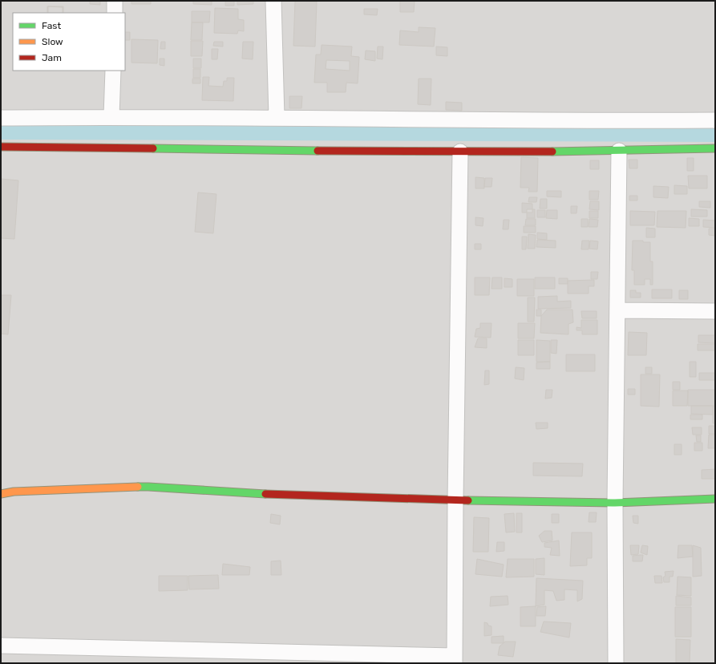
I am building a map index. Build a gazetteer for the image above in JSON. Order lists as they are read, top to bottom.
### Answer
{
  "legend": ["Fast", "Slow", "Jam"]
}
